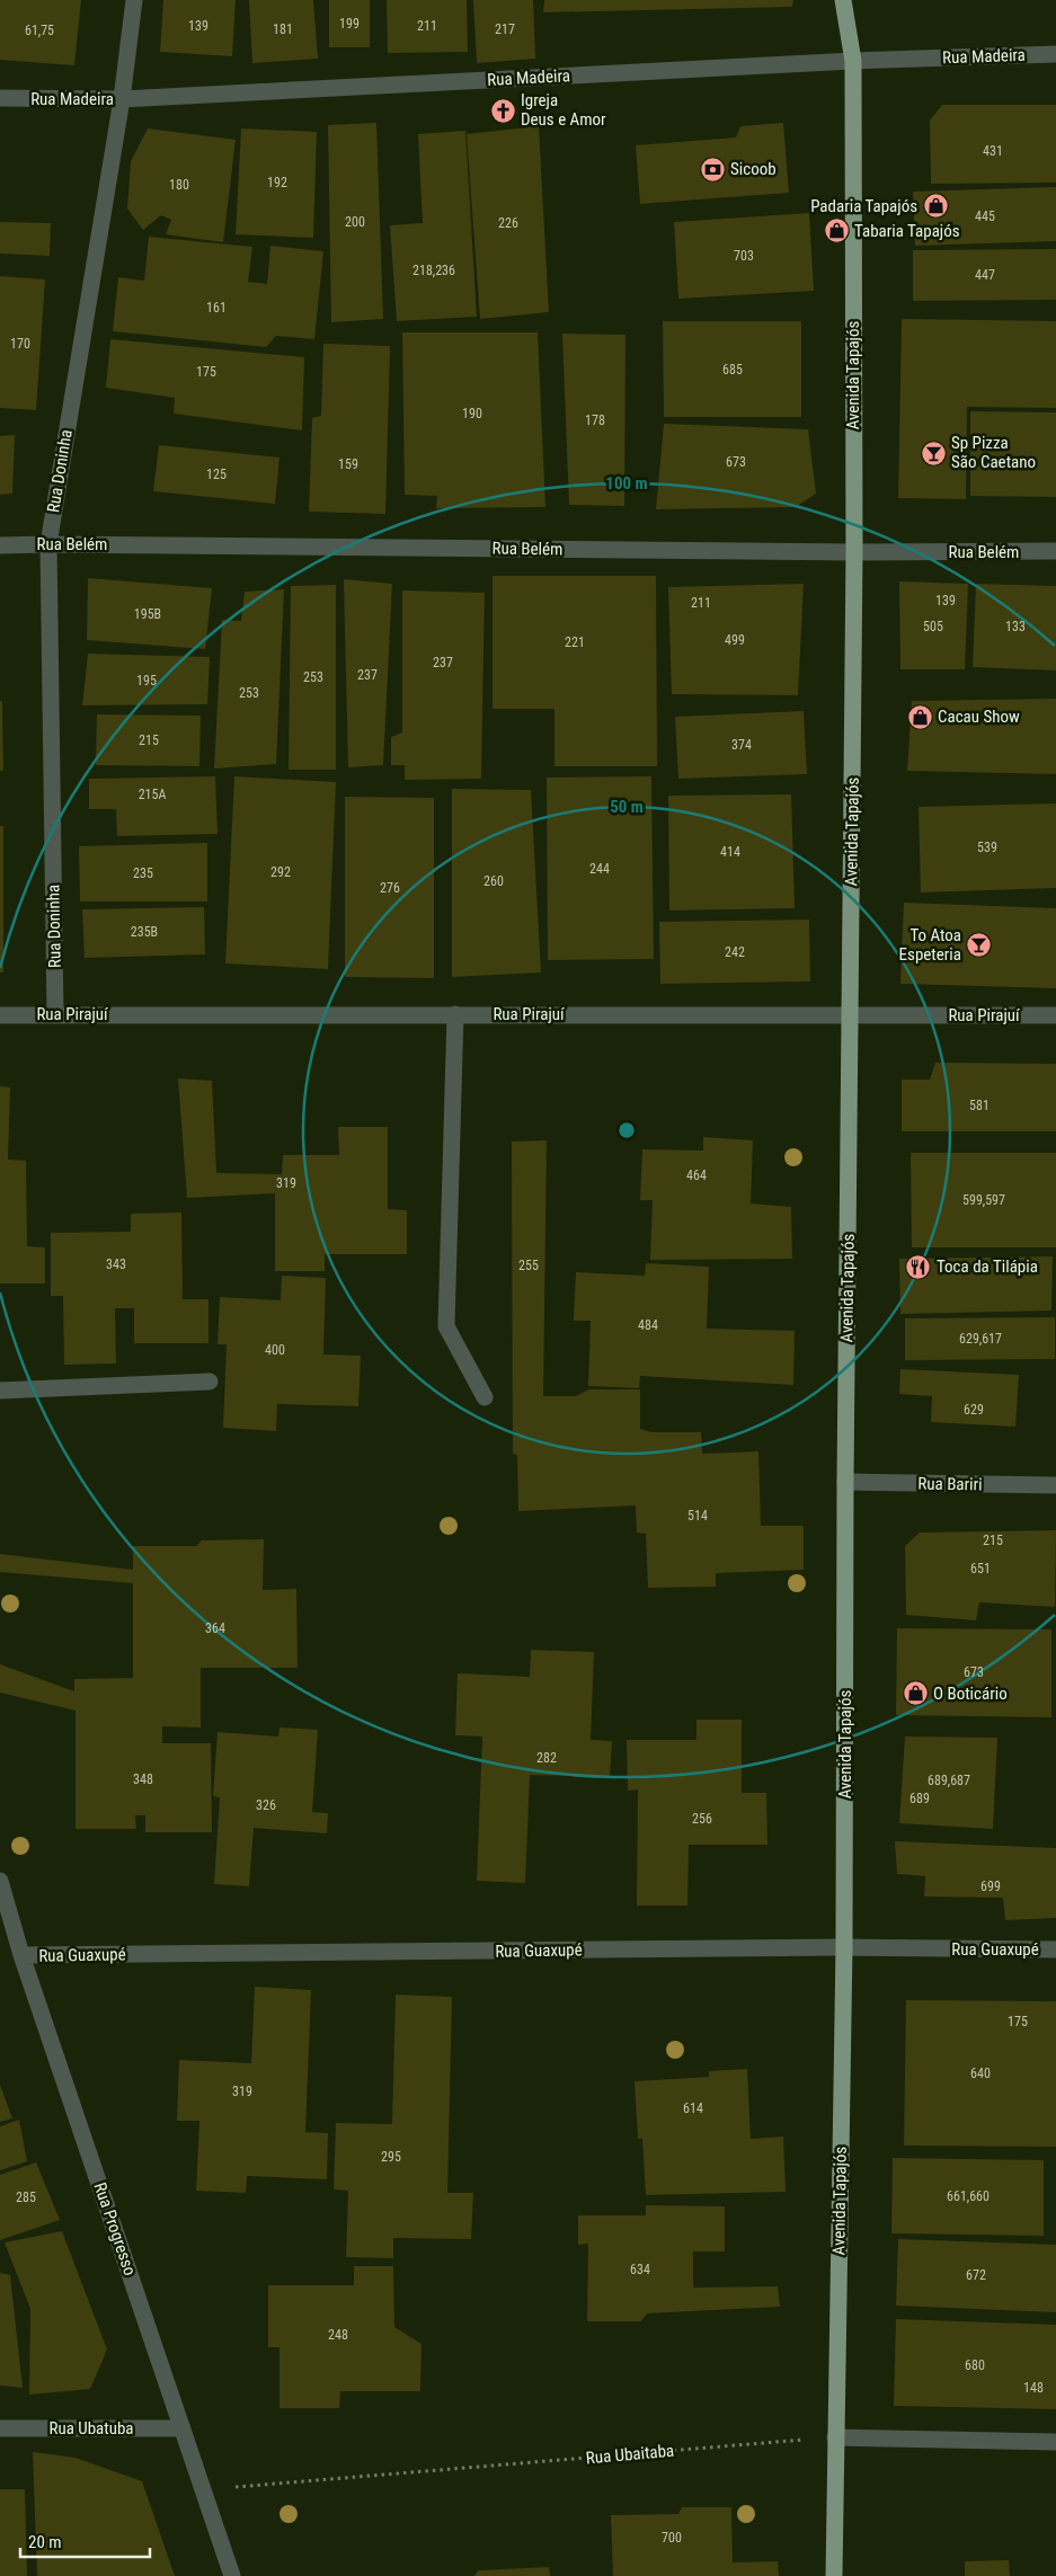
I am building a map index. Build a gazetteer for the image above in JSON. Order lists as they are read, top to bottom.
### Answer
{
  "streets": {
    "main road": ["Avenida Tapajós"],
    "street": [
      "Rua Madeira",
      "Rua Doninha",
      "Rua Belém",
      "Rua Pirajuí",
      "Rua Bariri",
      "Rua Guaxupé",
      "Rua Progresso",
      "Rua Ubatuba"
    ],
    "path": ["Rua Ubaitaba"]
  },
  "crossings": [
    ["Rua Madeira", "Avenida Tapajós"],
    ["Rua Madeira", "Rua Doninha"],
    ["Avenida Tapajós", "Rua Belém"],
    ["Avenida Tapajós", "Rua Pirajuí"],
    ["Avenida Tapajós", "Rua Bariri"],
    ["Avenida Tapajós", "Rua Guaxupé"],
    ["Avenida Tapajós", "Rua Ubaitaba"],
    ["Rua Doninha", "Rua Belém"],
    ["Rua Doninha", "Rua Pirajuí"],
    ["Rua Guaxupé", "Rua Progresso"],
    ["Rua Progresso", "Rua Ubatuba"],
    ["Rua Progresso", "Rua Ubaitaba"]
  ],
  "places": {
    "church": ["Igreja Deus e Amor"],
    "bank": ["Sicoob"],
    "shop": [
      "Padaria Tapajós",
      "Tabaria Tapajós",
      "Cacau Show",
      "O Boticário"
    ],
    "bar": ["Sp Pizza São Caetano", "To Atoa Espeteria"],
    "restaurant": ["Toca da Tilápia"]
  },
  "house_numbers": [
    "199",
    "139",
    "211",
    "181",
    "217",
    "61,75",
    "431",
    "192",
    "180",
    "445",
    "200",
    "226",
    "703",
    "218,236",
    "447",
    "161",
    "170",
    "685",
    "175",
    "190",
    "178",
    "673",
    "159",
    "125",
    "139",
    "211",
    "195B",
    "505",
    "133",
    "499",
    "221",
    "237",
    "237",
    "253",
    "195",
    "253",
    "215",
    "374",
    "215A",
    "539",
    "414",
    "244",
    "292",
    "235",
    "260",
    "276",
    "235B",
    "242",
    "581",
    "464",
    "319",
    "599,597",
    "343",
    "255",
    "484",
    "629,617",
    "400",
    "629",
    "514",
    "215",
    "651",
    "364",
    "673",
    "282",
    "348",
    "689,687",
    "689",
    "326",
    "256",
    "699",
    "175",
    "640",
    "319",
    "614",
    "295",
    "661,660",
    "285",
    "634",
    "672",
    "248",
    "680",
    "148",
    "700"
  ],
  "scale_bar": "20 m",
  "rings": ["100 m", "50 m"]
}
